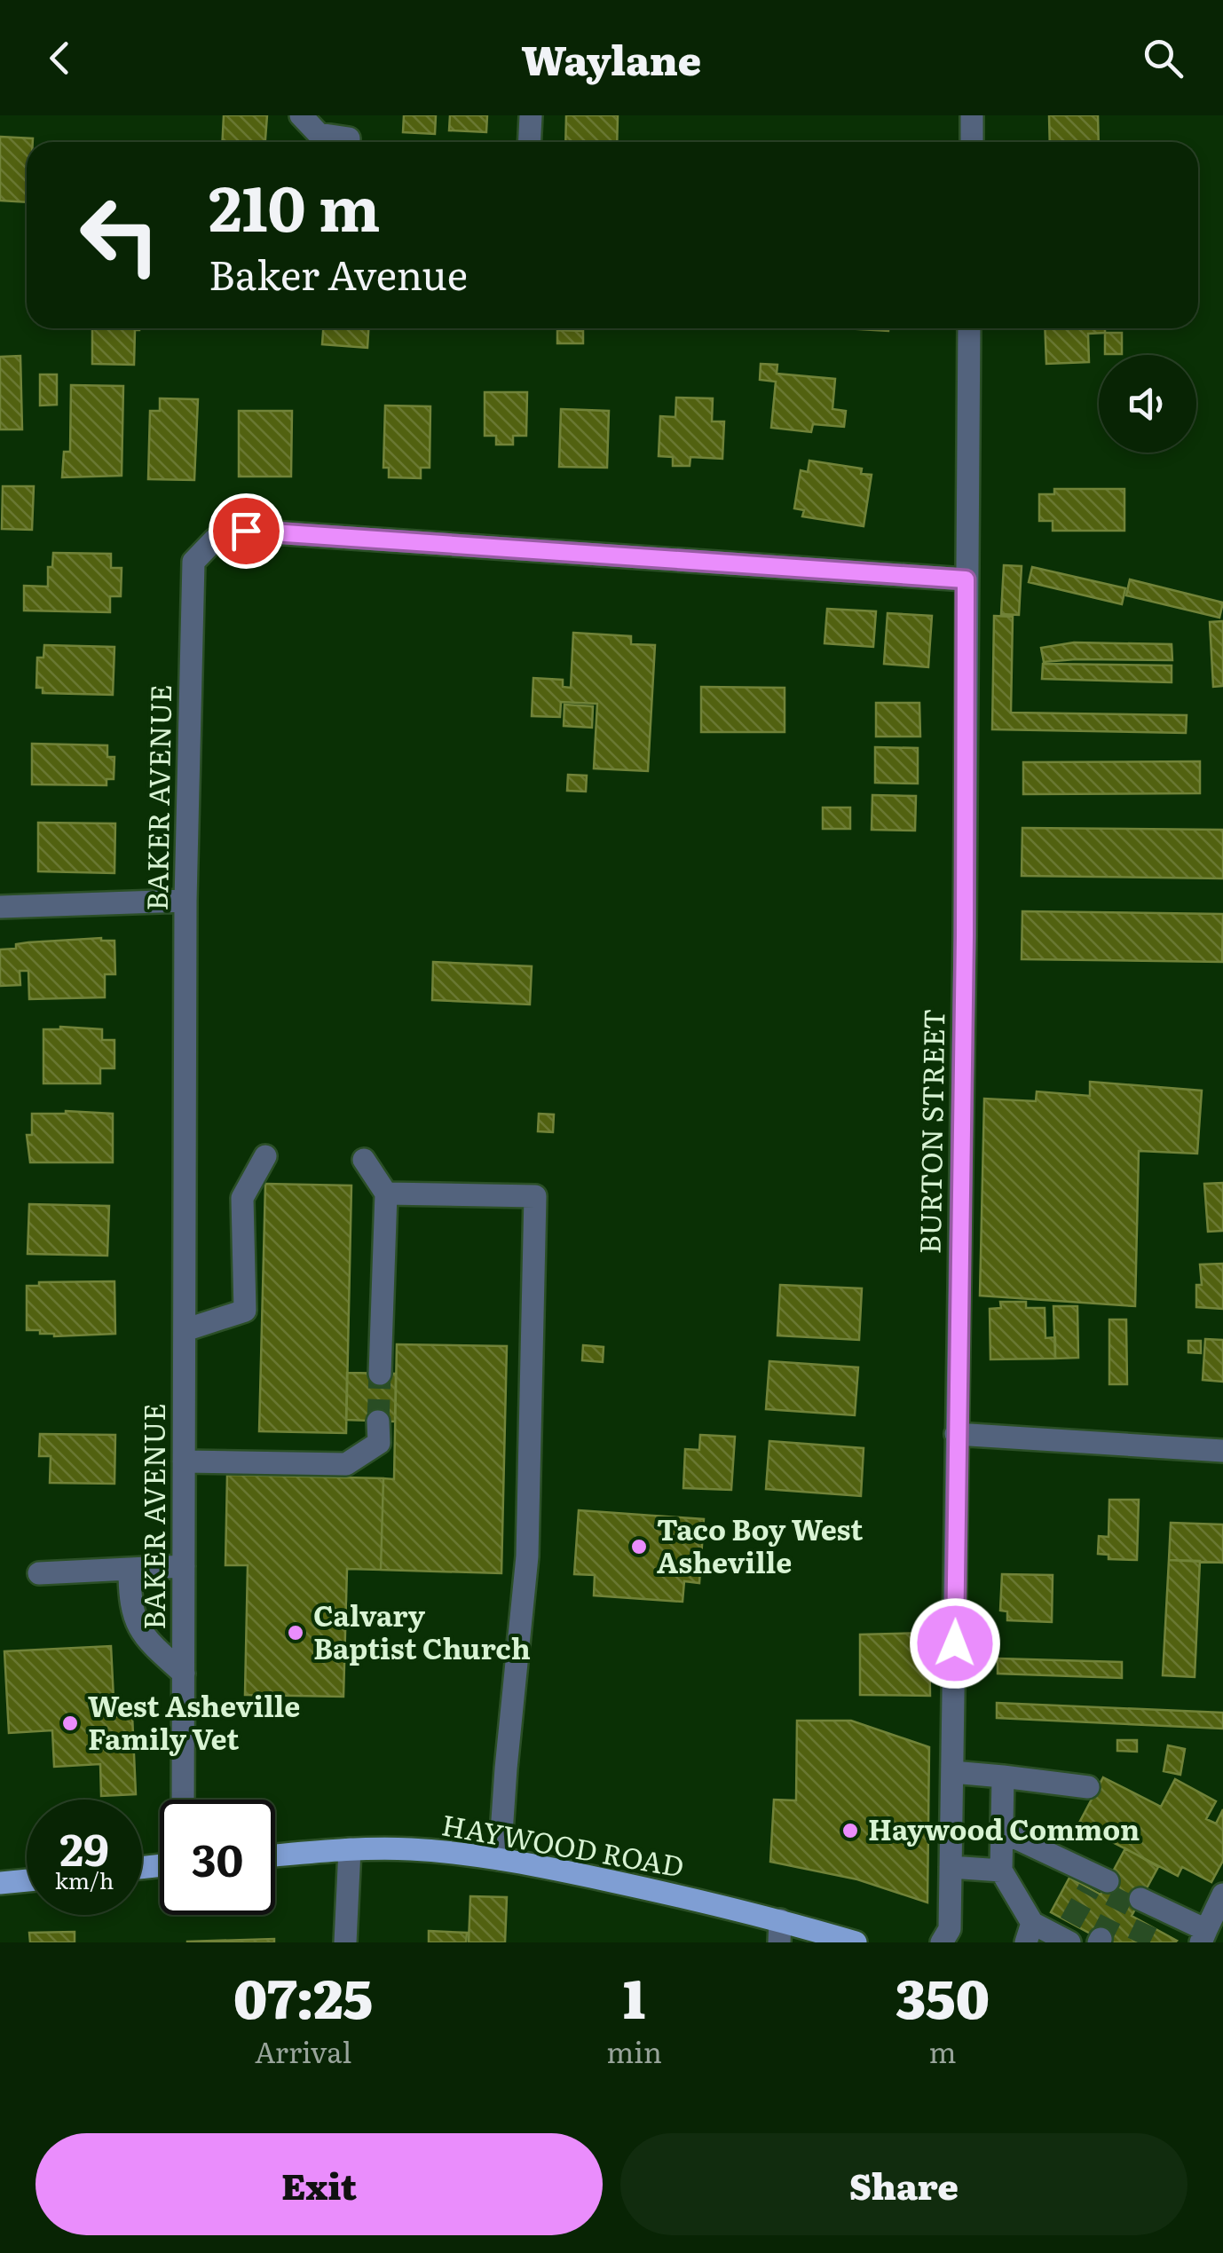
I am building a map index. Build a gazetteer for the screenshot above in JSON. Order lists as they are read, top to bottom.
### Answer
{
  "streets": {
    "main road": ["HAYWOOD ROAD"],
    "street": ["BAKER AVENUE", "BURTON STREET"]
  },
  "crossings": [
    ["BAKER AVENUE", "BURTON STREET"]
  ],
  "places": [
    "Taco Boy West Asheville",
    "Calvary Baptist Church",
    "West Asheville Family Vet",
    "Haywood Common"
  ],
  "page": {
    "header": "Waylane",
    "turn": ["210 m", "Baker Avenue"],
    "speed": "29 km/h",
    "limit": "30",
    "eta": [
      "07:25",
      "Arrival",
      "1",
      "min",
      "350",
      "m"
    ],
    "buttons": ["Exit", "Share"]
  }
}
